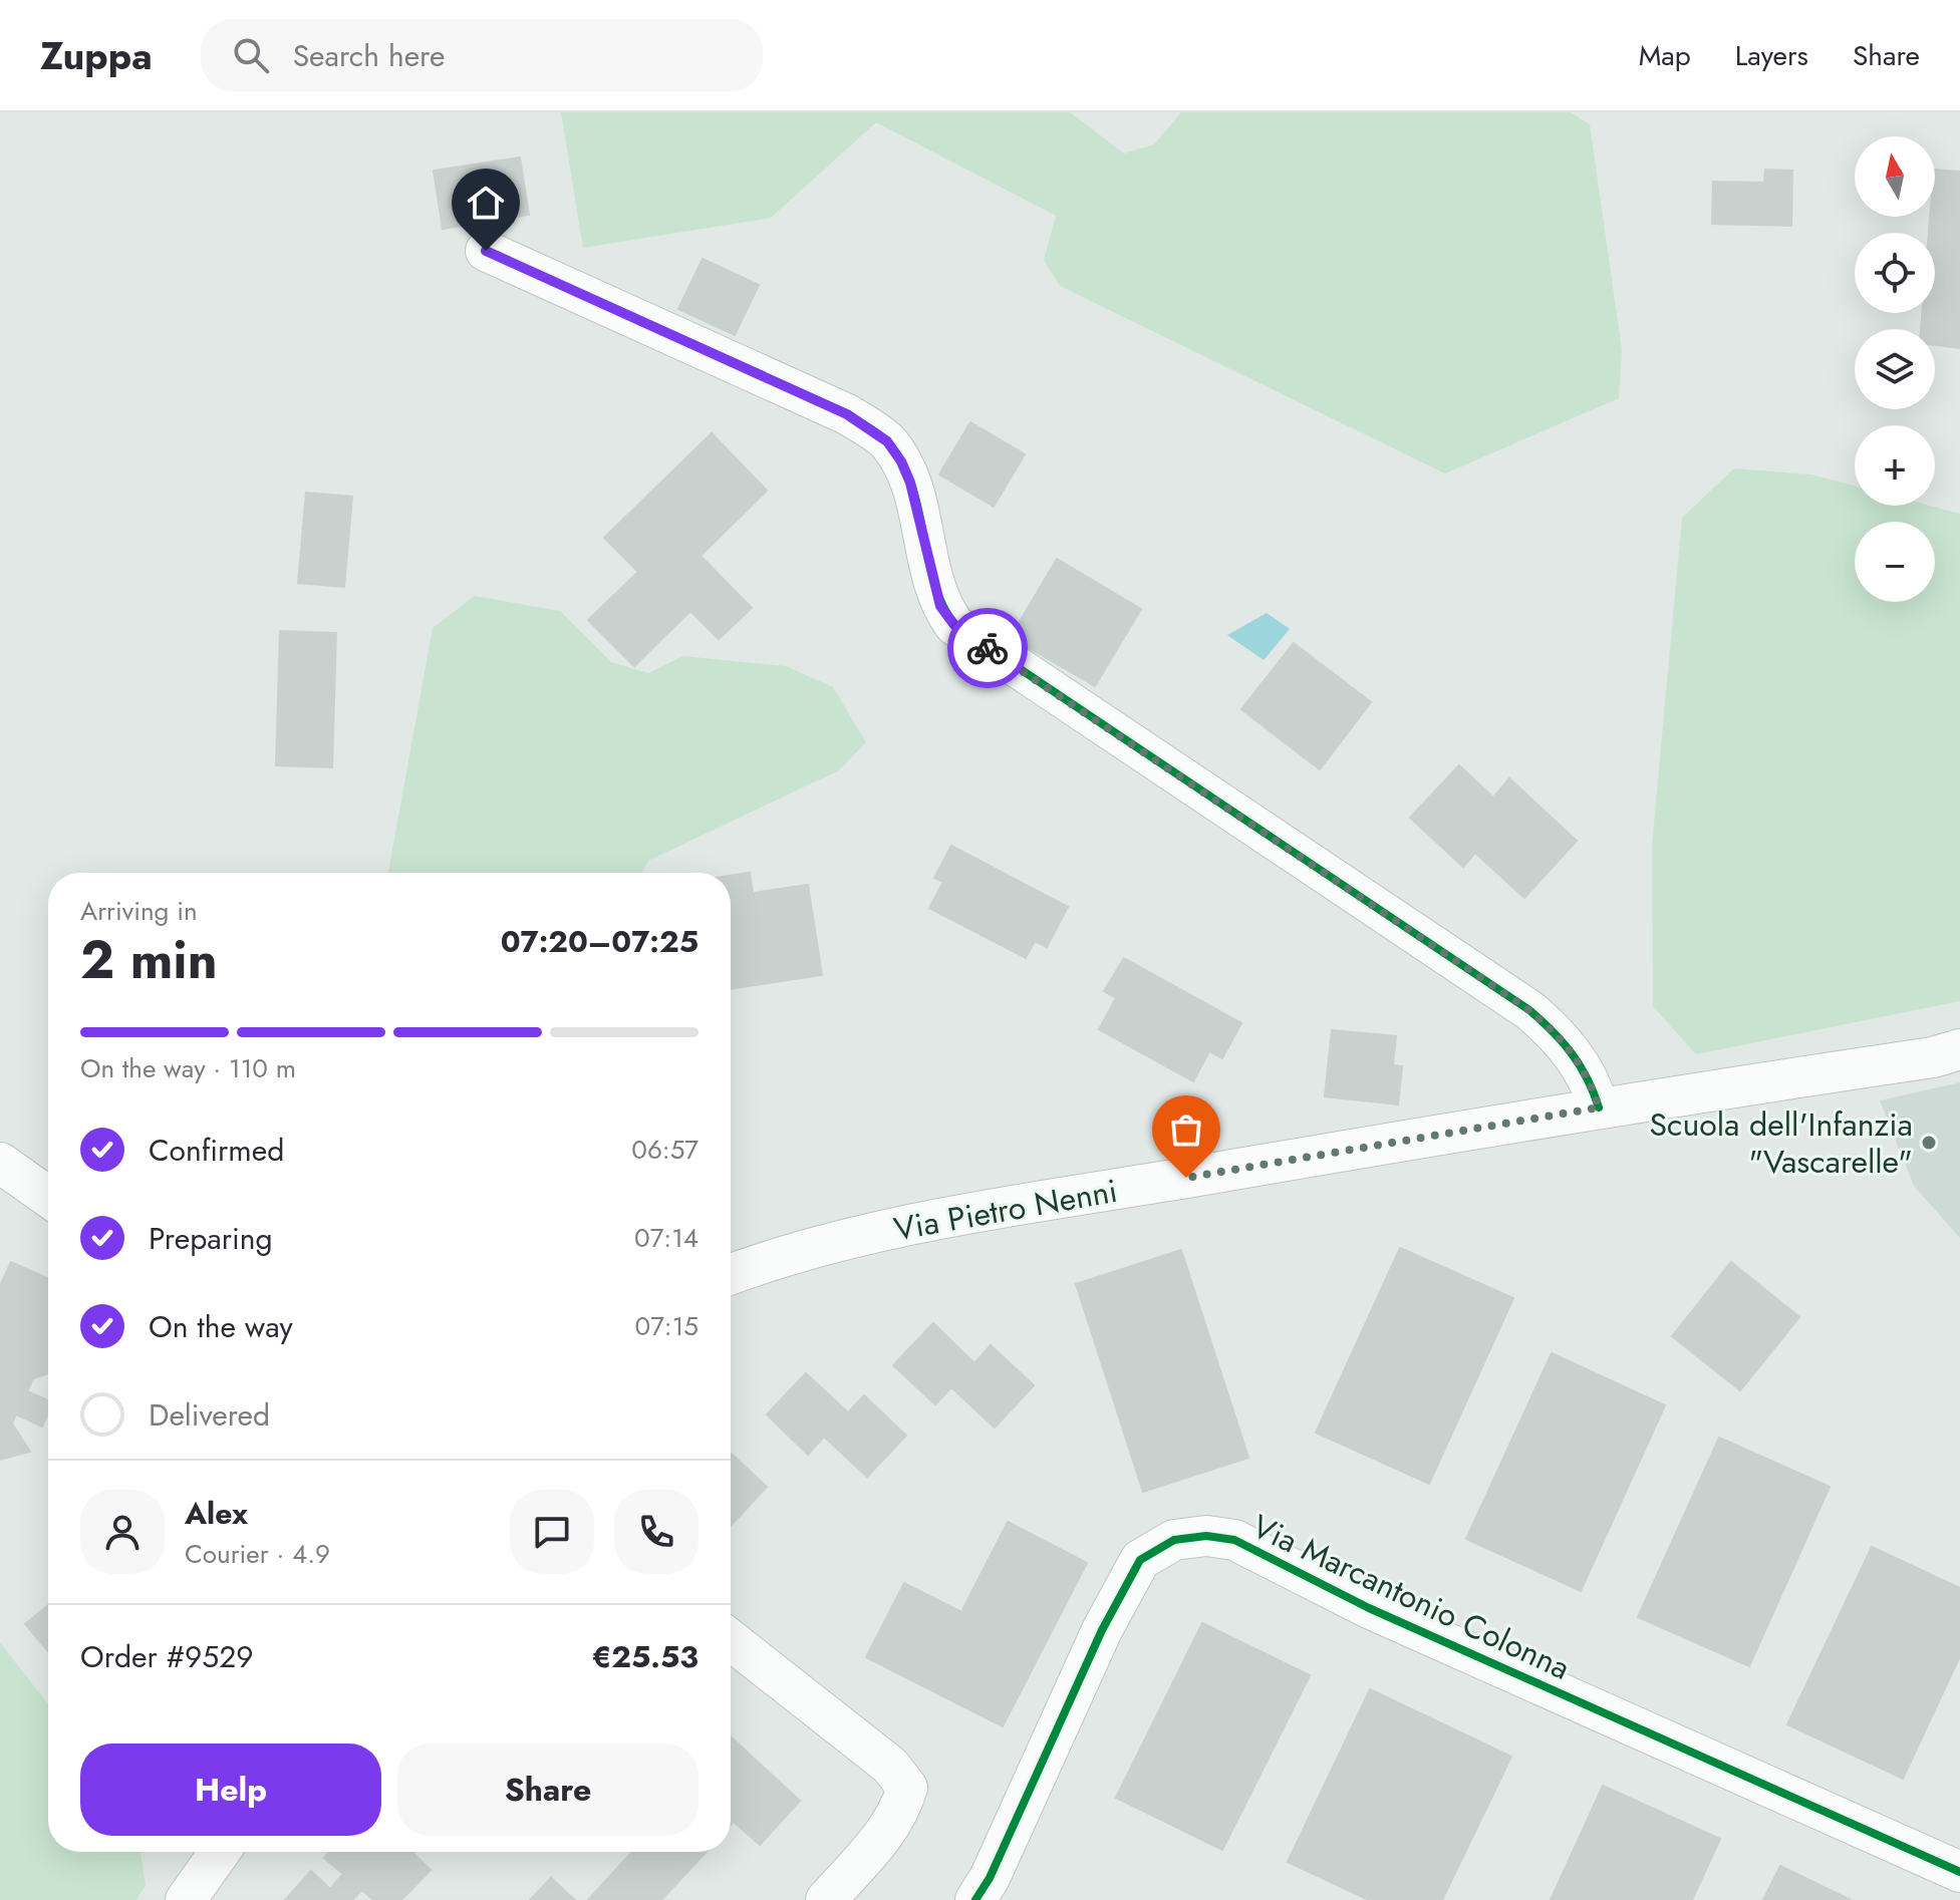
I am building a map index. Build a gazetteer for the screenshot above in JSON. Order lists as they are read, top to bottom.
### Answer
{
  "streets": {
    "street": ["Via Pietro Nenni", "Via Marcantonio Colonna"]
  },
  "places": ["Scuola dell'Infanzia \"Vascarelle\""],
  "north": "top",
  "page": {
    "header": "Zuppa",
    "search": "Search here",
    "nav": ["Map", "Layers", "Share"],
    "map_buttons": ["+", "−"],
    "heading": ["2 min", "Arriving in", "07:20–07:25"],
    "panel": [
      "Alex",
      "Courier · 4.9",
      "Order #9529",
      "€25.53"
    ],
    "bar": "On the way · 110 m",
    "list": [
      ["Confirmed", "06:57"],
      ["Preparing", "07:14"],
      ["On the way", "07:15"],
      "Delivered"
    ],
    "buttons": ["Help", "Share"]
  }
}
